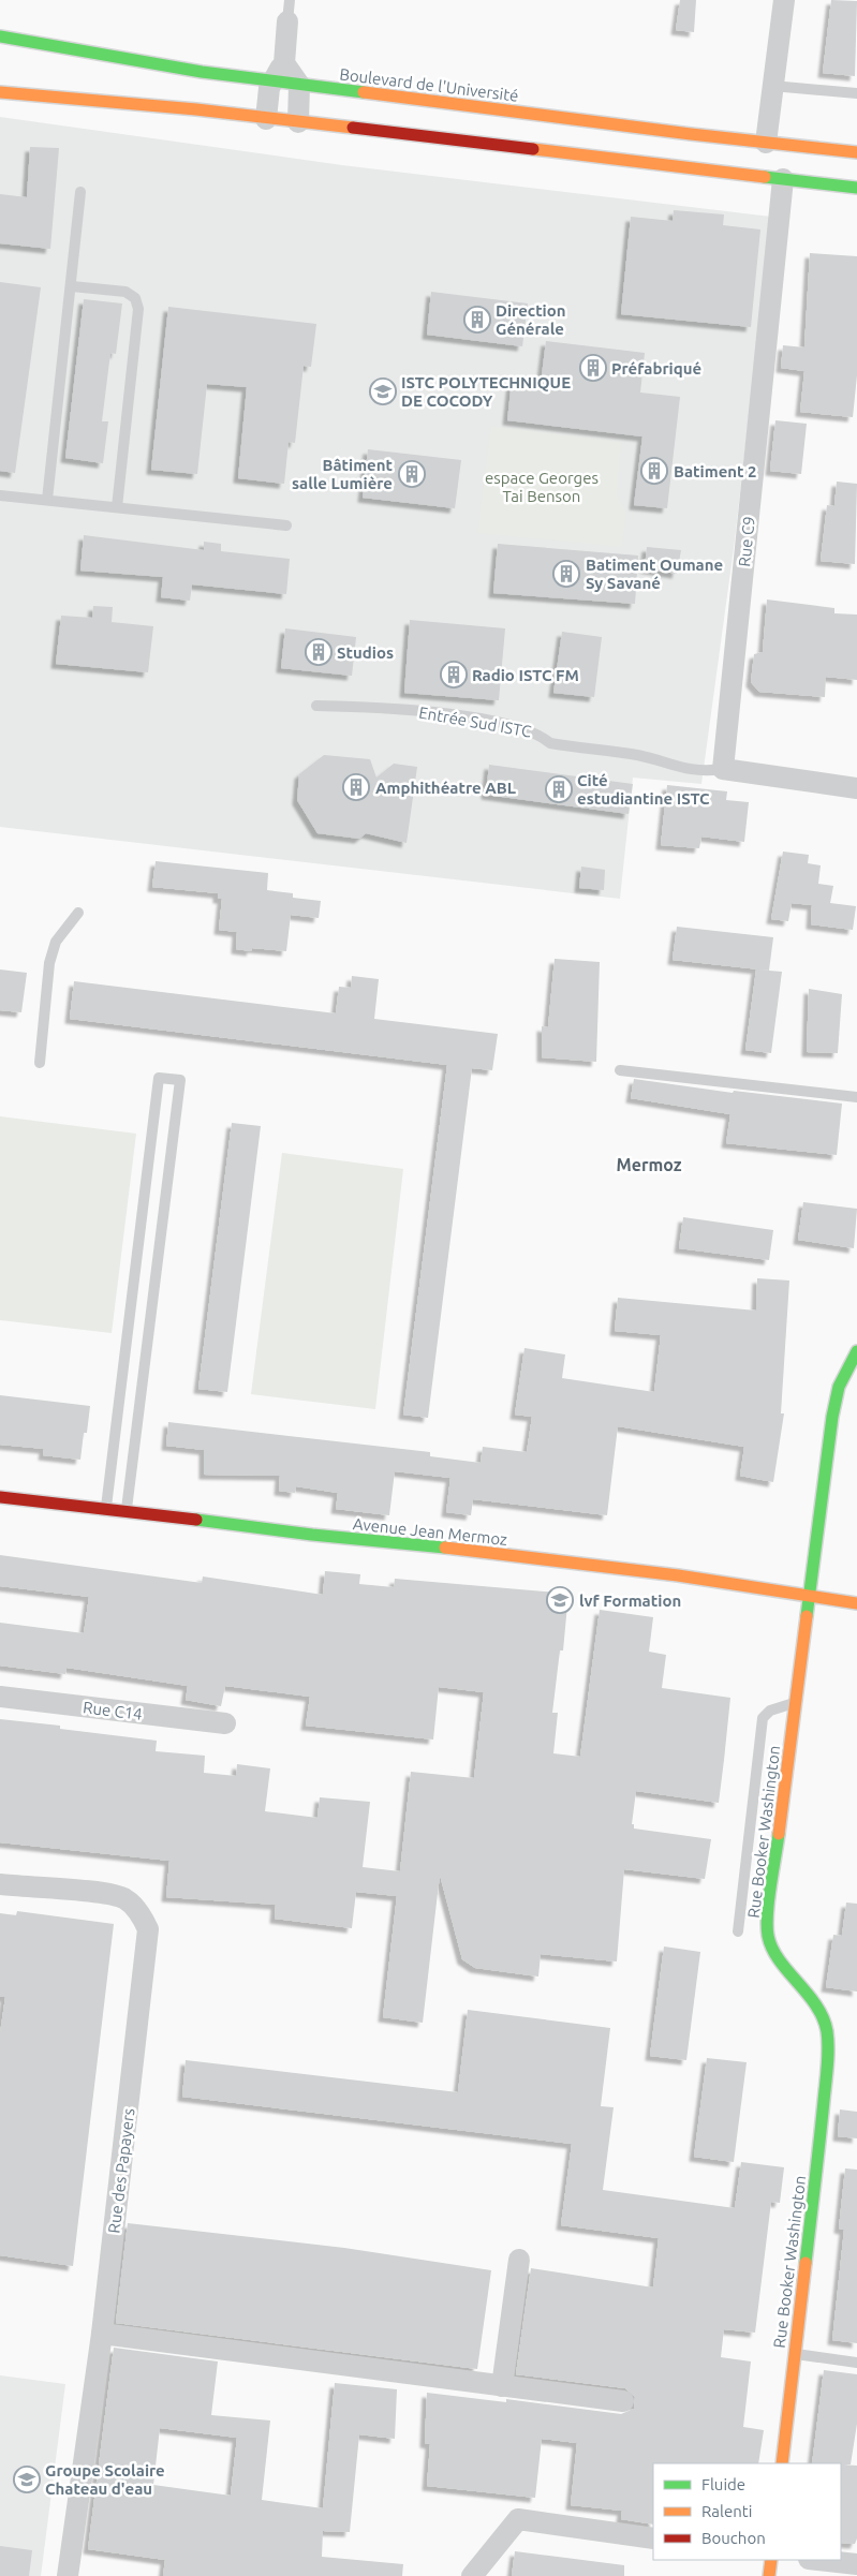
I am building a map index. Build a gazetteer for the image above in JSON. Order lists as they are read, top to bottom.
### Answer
{
  "streets": {
    "street": [
      "Boulevard de l'Université",
      "Rue C9",
      "Avenue Jean Mermoz",
      "Rue C14",
      "Rue Booker Washington",
      "Rue des Papayers"
    ],
    "lane": ["Entrée Sud ISTC"]
  },
  "crossings": [
    ["Rue C9", "Entrée Sud ISTC"],
    ["Avenue Jean Mermoz", "Rue Booker Washington"]
  ],
  "districts": ["Mermoz"],
  "parks": ["espace Georges Tai Benson"],
  "places": {
    "building": [
      "Direction Générale",
      "Préfabriqué",
      "Batiment 2",
      "Bâtiment salle Lumière",
      "Batiment Oumane Sy Savané",
      "Studios",
      "Radio ISTC FM",
      "Amphithéatre ABL",
      "Cité estudiantine ISTC"
    ],
    "school or university": ["ISTC POLYTECHNIQUE DE COCODY", "lvf Formation", "Groupe Scolaire Chateau d'eau"]
  },
  "legend": ["Fluide", "Ralenti", "Bouchon"]
}
